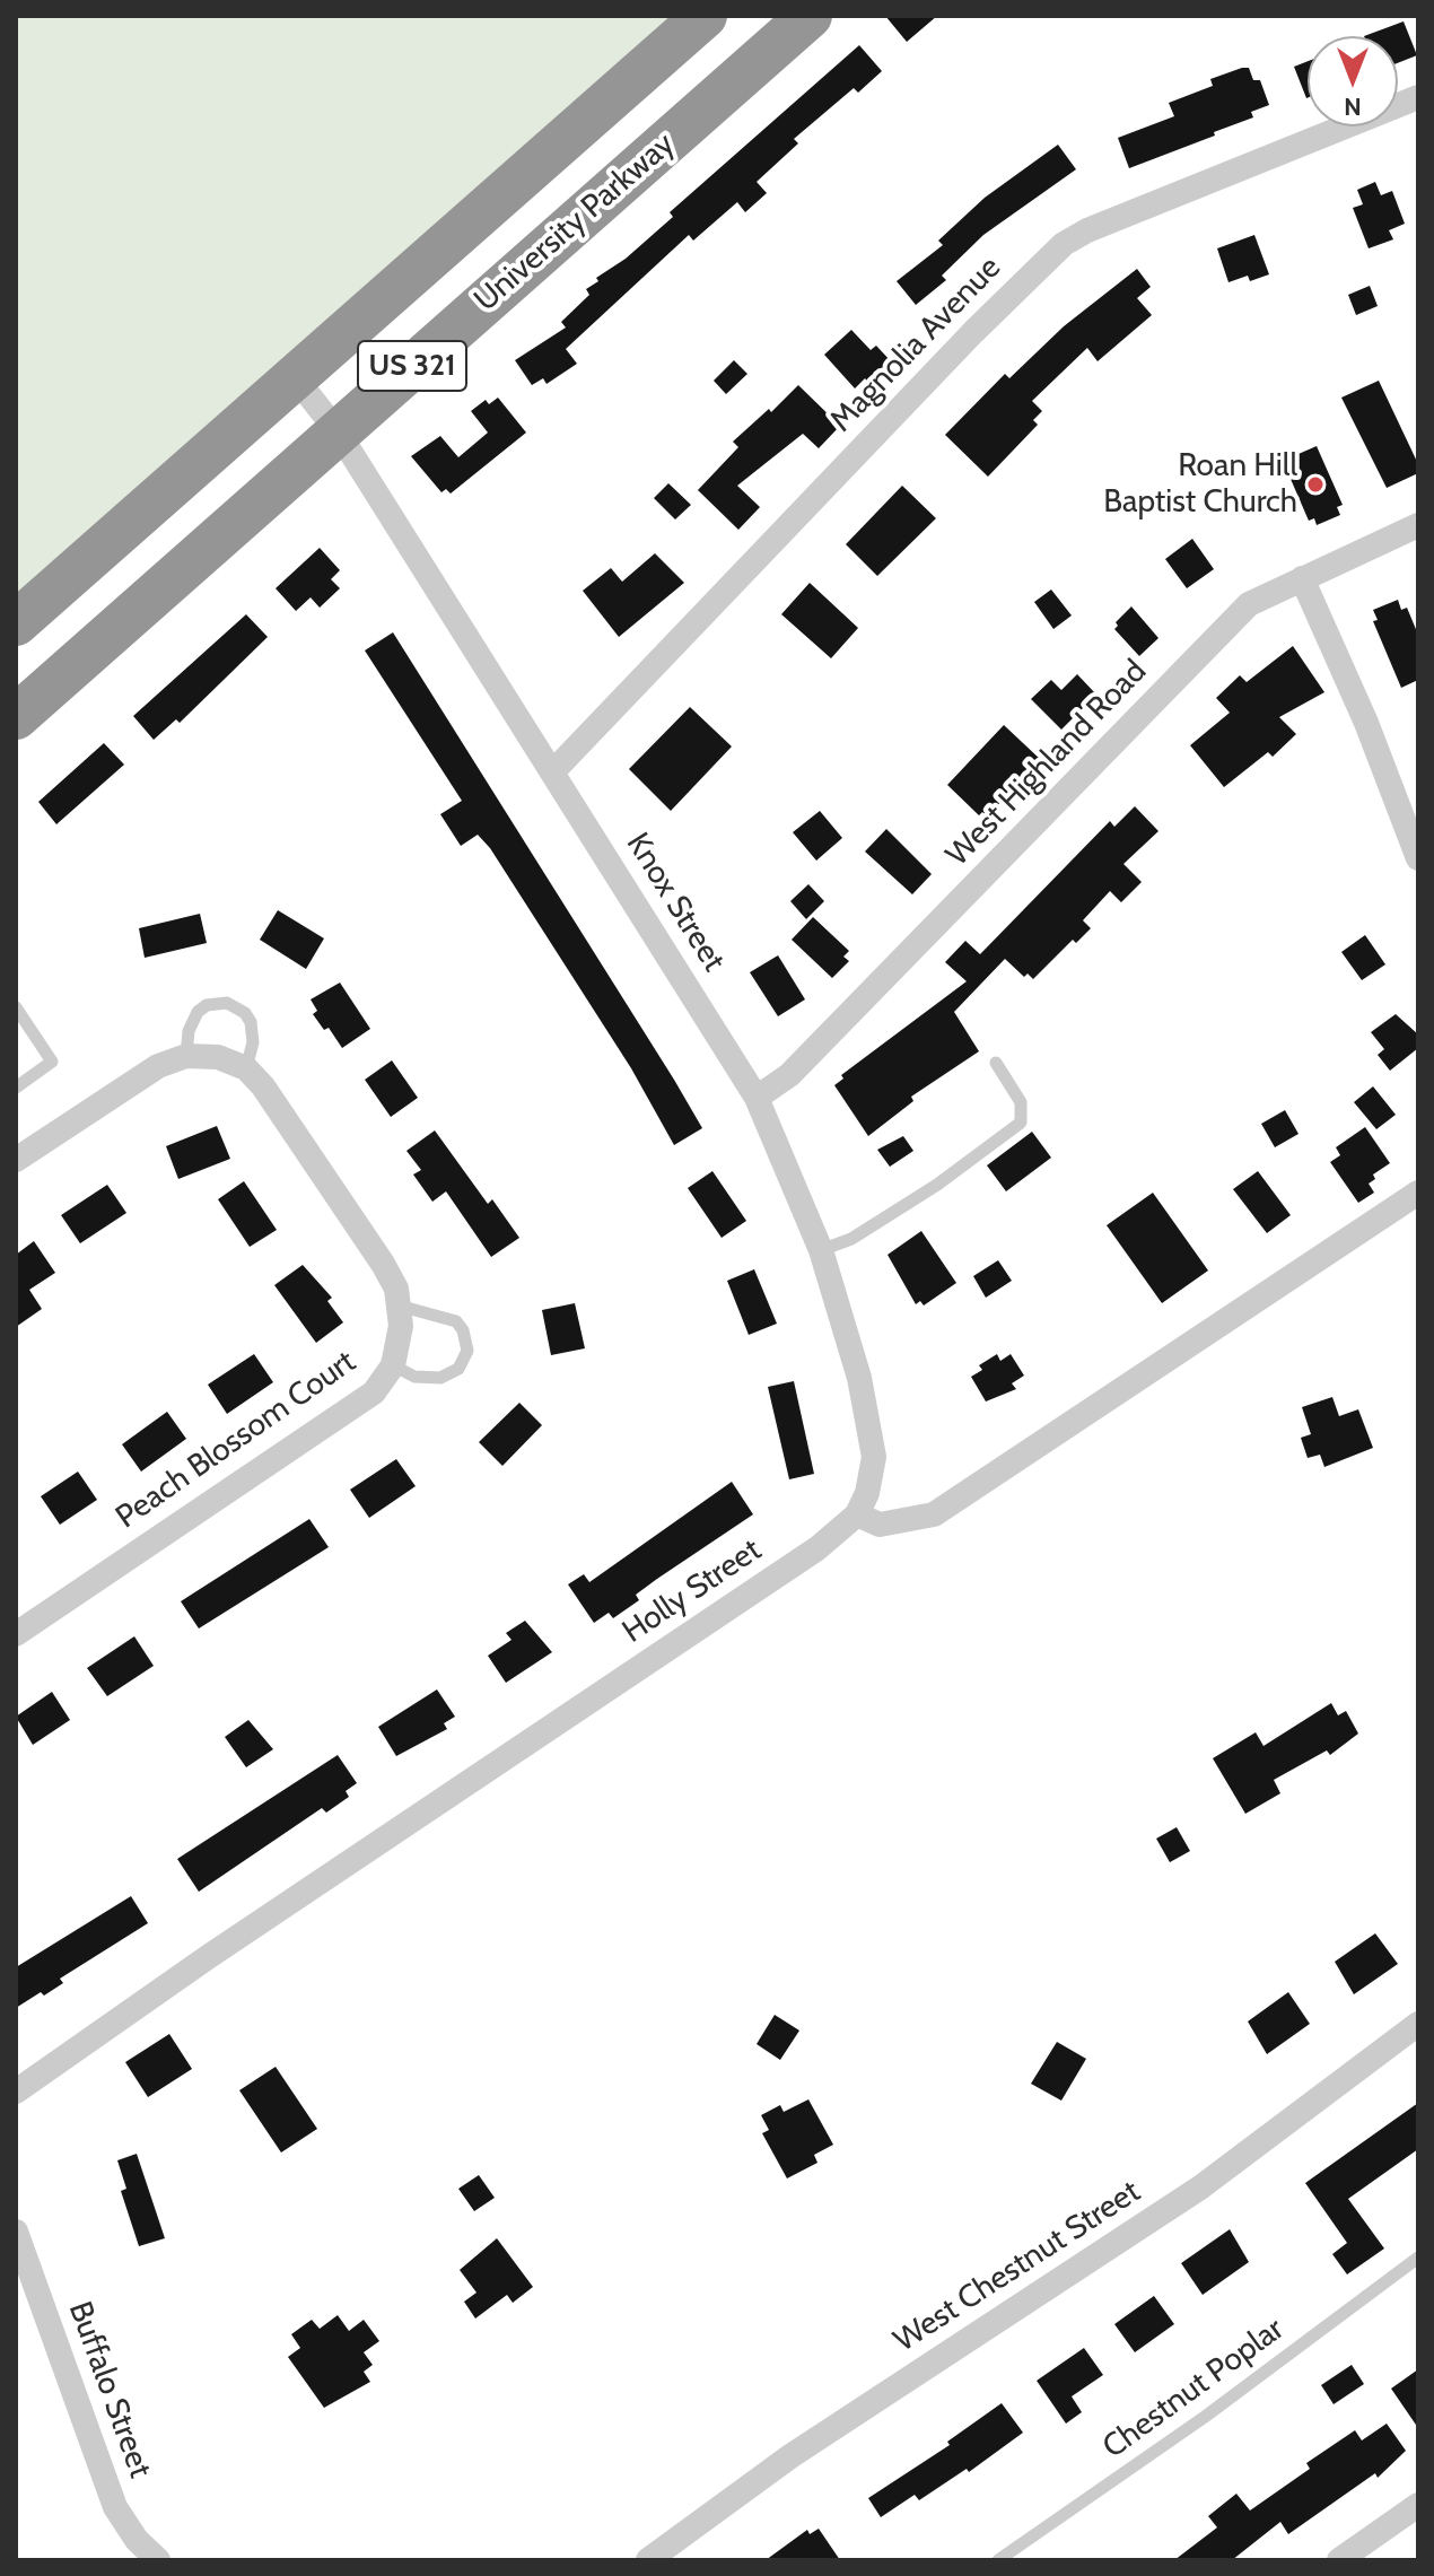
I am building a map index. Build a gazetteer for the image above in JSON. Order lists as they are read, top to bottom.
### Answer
{
  "streets": {
    "highway": ["University Parkway", "US 321"],
    "street": [
      "Magnolia Avenue",
      "West Highland Road",
      "Knox Street",
      "Peach Blossom Court",
      "Holly Street",
      "West Chestnut Street",
      "Buffalo Street"
    ],
    "lane": ["Chestnut Poplar"]
  },
  "crossings": [
    ["University Parkway", "Knox Street"],
    ["Magnolia Avenue", "Knox Street"],
    ["US 321", "Knox Street"],
    ["West Highland Road", "Knox Street"],
    ["Knox Street", "Holly Street"]
  ],
  "places": ["Roan Hill Baptist Church"],
  "north": "bottom"
}
